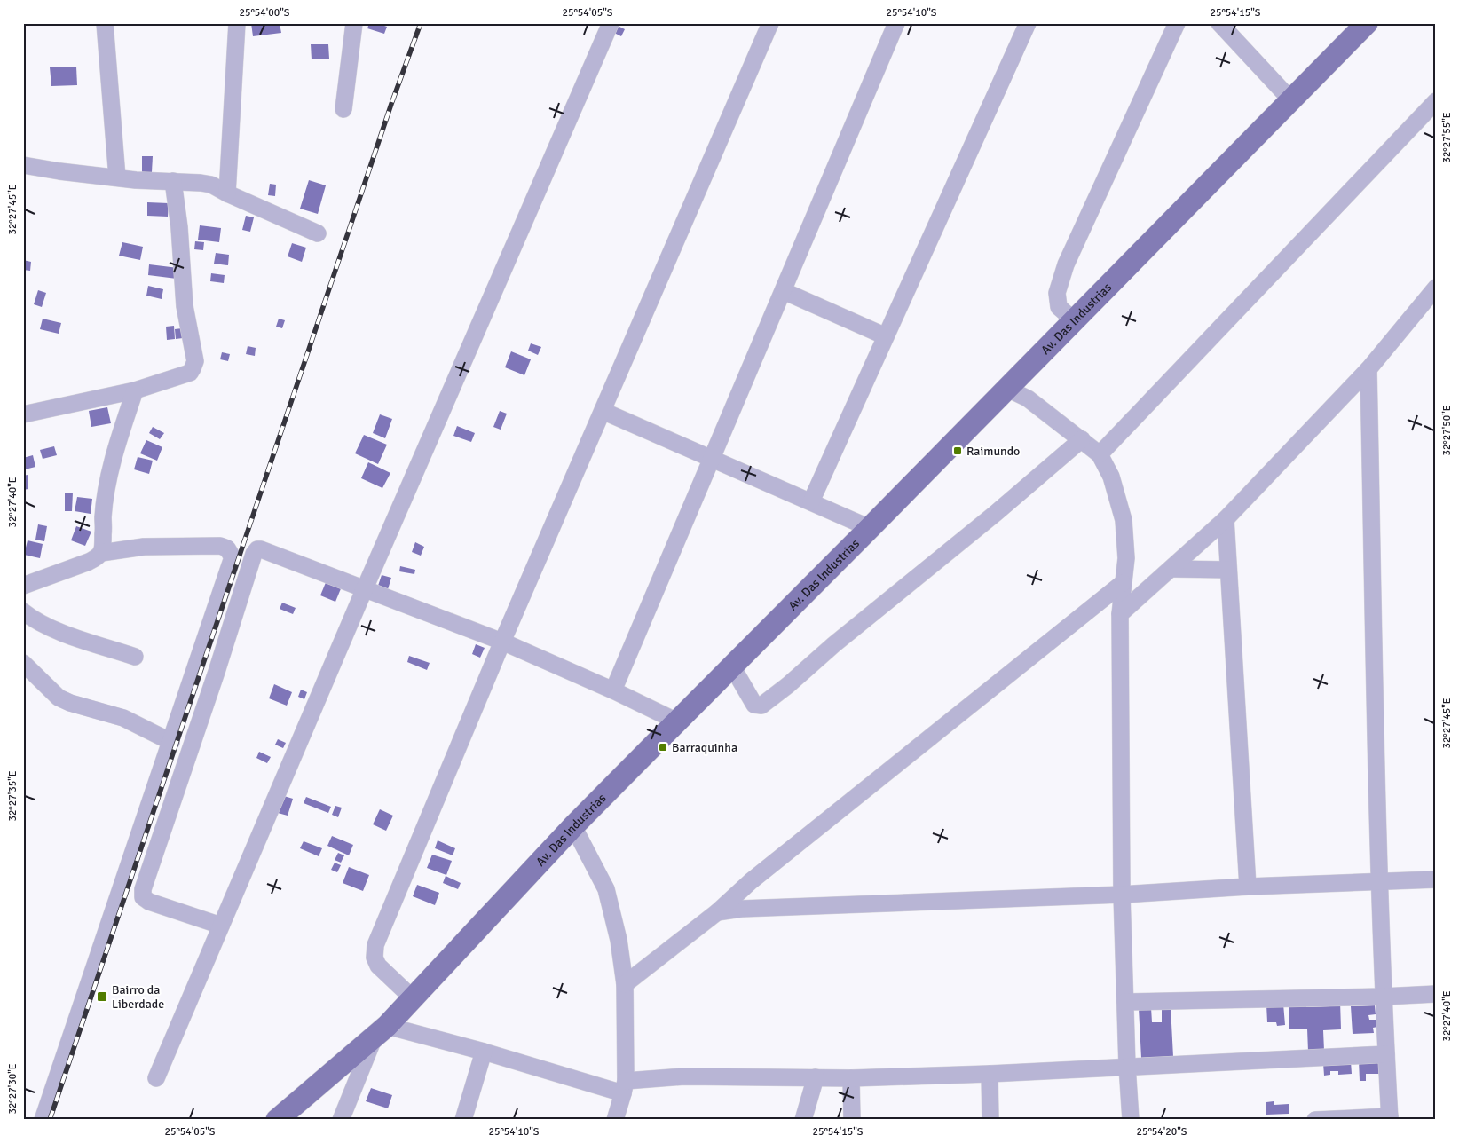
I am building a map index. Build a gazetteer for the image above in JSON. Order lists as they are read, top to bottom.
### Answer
{
  "streets": {
    "main road": ["Av. Das Industrias"]
  },
  "places": {
    "transit": ["Raimundo", "Barraquinha", "Bairro da Liberdade"]
  },
  "coordinates": [
    "25°54'00\"S",
    "25°54'05\"S",
    "25°54'10\"S",
    "25°54'15\"S",
    "32°27'55\"E",
    "32°27'45\"E",
    "32°27'50\"E",
    "32°27'40\"E",
    "32°27'35\"E",
    "32°27'30\"E",
    "25°54'20\"S"
  ]
}
